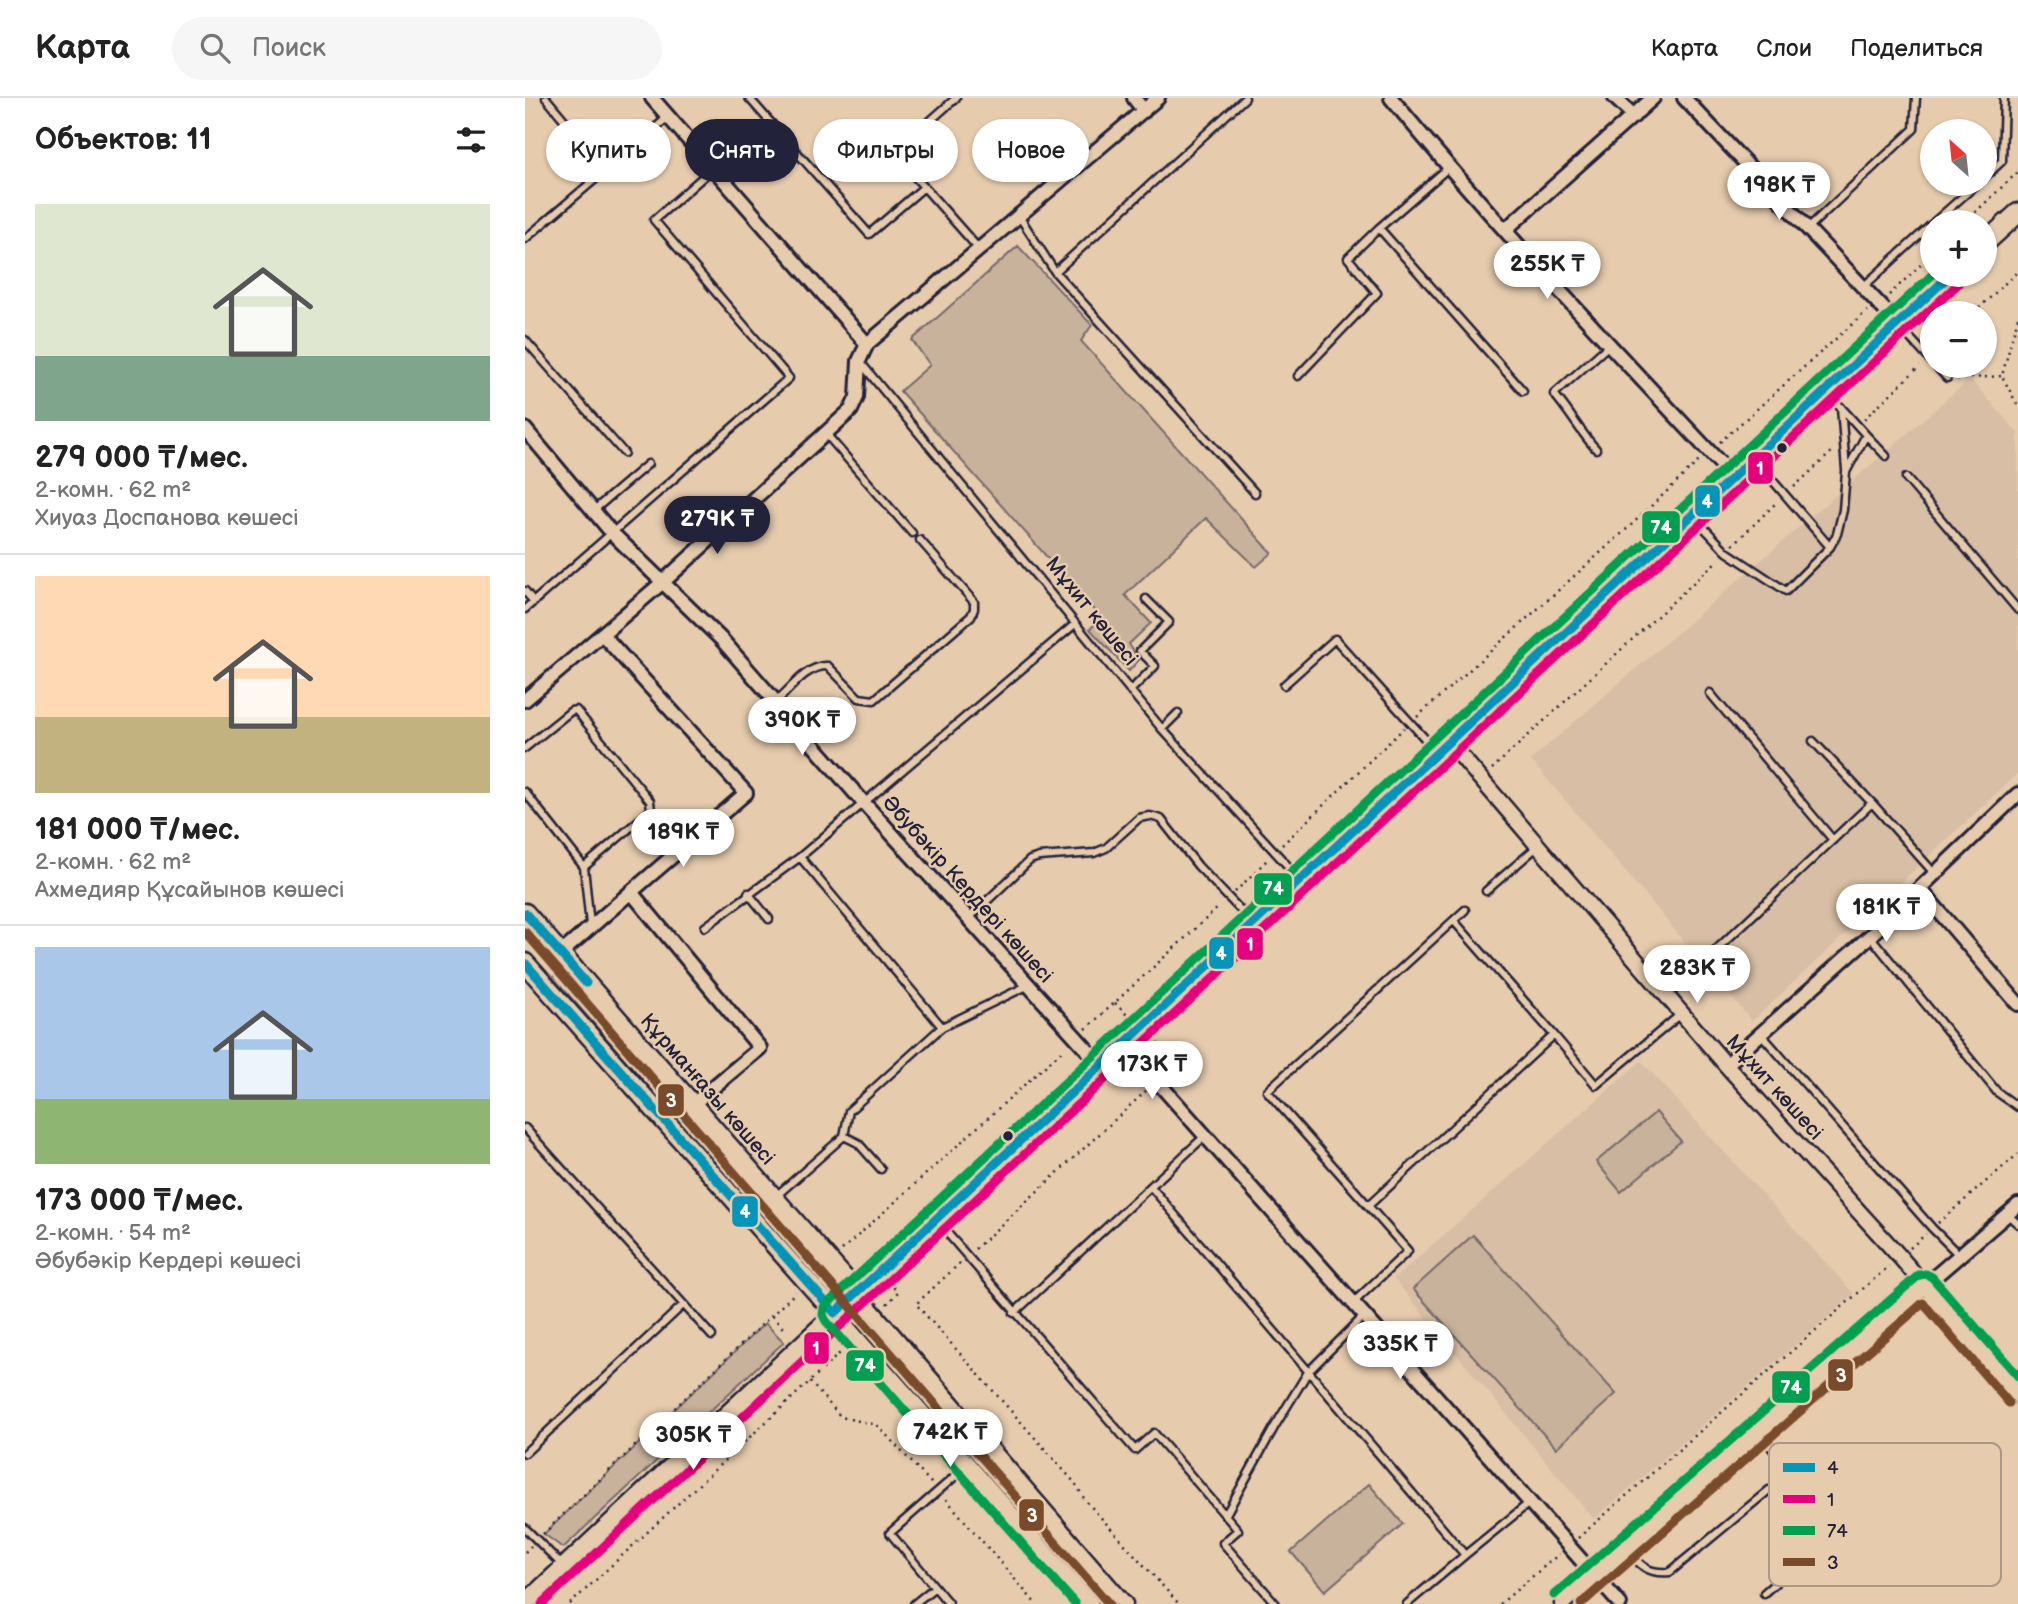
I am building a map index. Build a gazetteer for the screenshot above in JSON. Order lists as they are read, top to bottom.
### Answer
{
  "streets": {
    "main road": ["Құрманғазы көшесі"],
    "street": ["Мұхит көшесі", "Әбубәкір Кердері көшесі"]
  },
  "lines": [
    "transit line 74",
    "transit line 4",
    "transit line 1",
    "transit line 3"
  ],
  "legend": [
    "4",
    "1",
    "74",
    "3"
  ],
  "north": "top left",
  "page": {
    "header": "Карта",
    "search": "Поиск",
    "nav": ["Карта", "Слои", "Поделиться"],
    "heading": "Объектов: 11",
    "map_buttons": ["+", "−"],
    "chip": [
      "Купить",
      "Снять",
      "Фильтры",
      "Новое"
    ],
    "price": [
      "198K ₸",
      "255K ₸",
      "279K ₸",
      "390K ₸",
      "189K ₸",
      "181K ₸",
      "283K ₸",
      "173K ₸",
      "335K ₸",
      "742K ₸",
      "305K ₸"
    ],
    "list": [
      {
        "name": "279 000 ₸/мес.",
        "note": "2-комн. · 62 m² · Хиуаз Доспанова көшесі"
      },
      {
        "name": "181 000 ₸/мес.",
        "note": "2-комн. · 62 m² · Ахмедияр Құсайынов көшесі"
      },
      {
        "name": "173 000 ₸/мес.",
        "note": "2-комн. · 54 m² · Әбубәкір Кердері көшесі"
      }
    ]
  }
}
